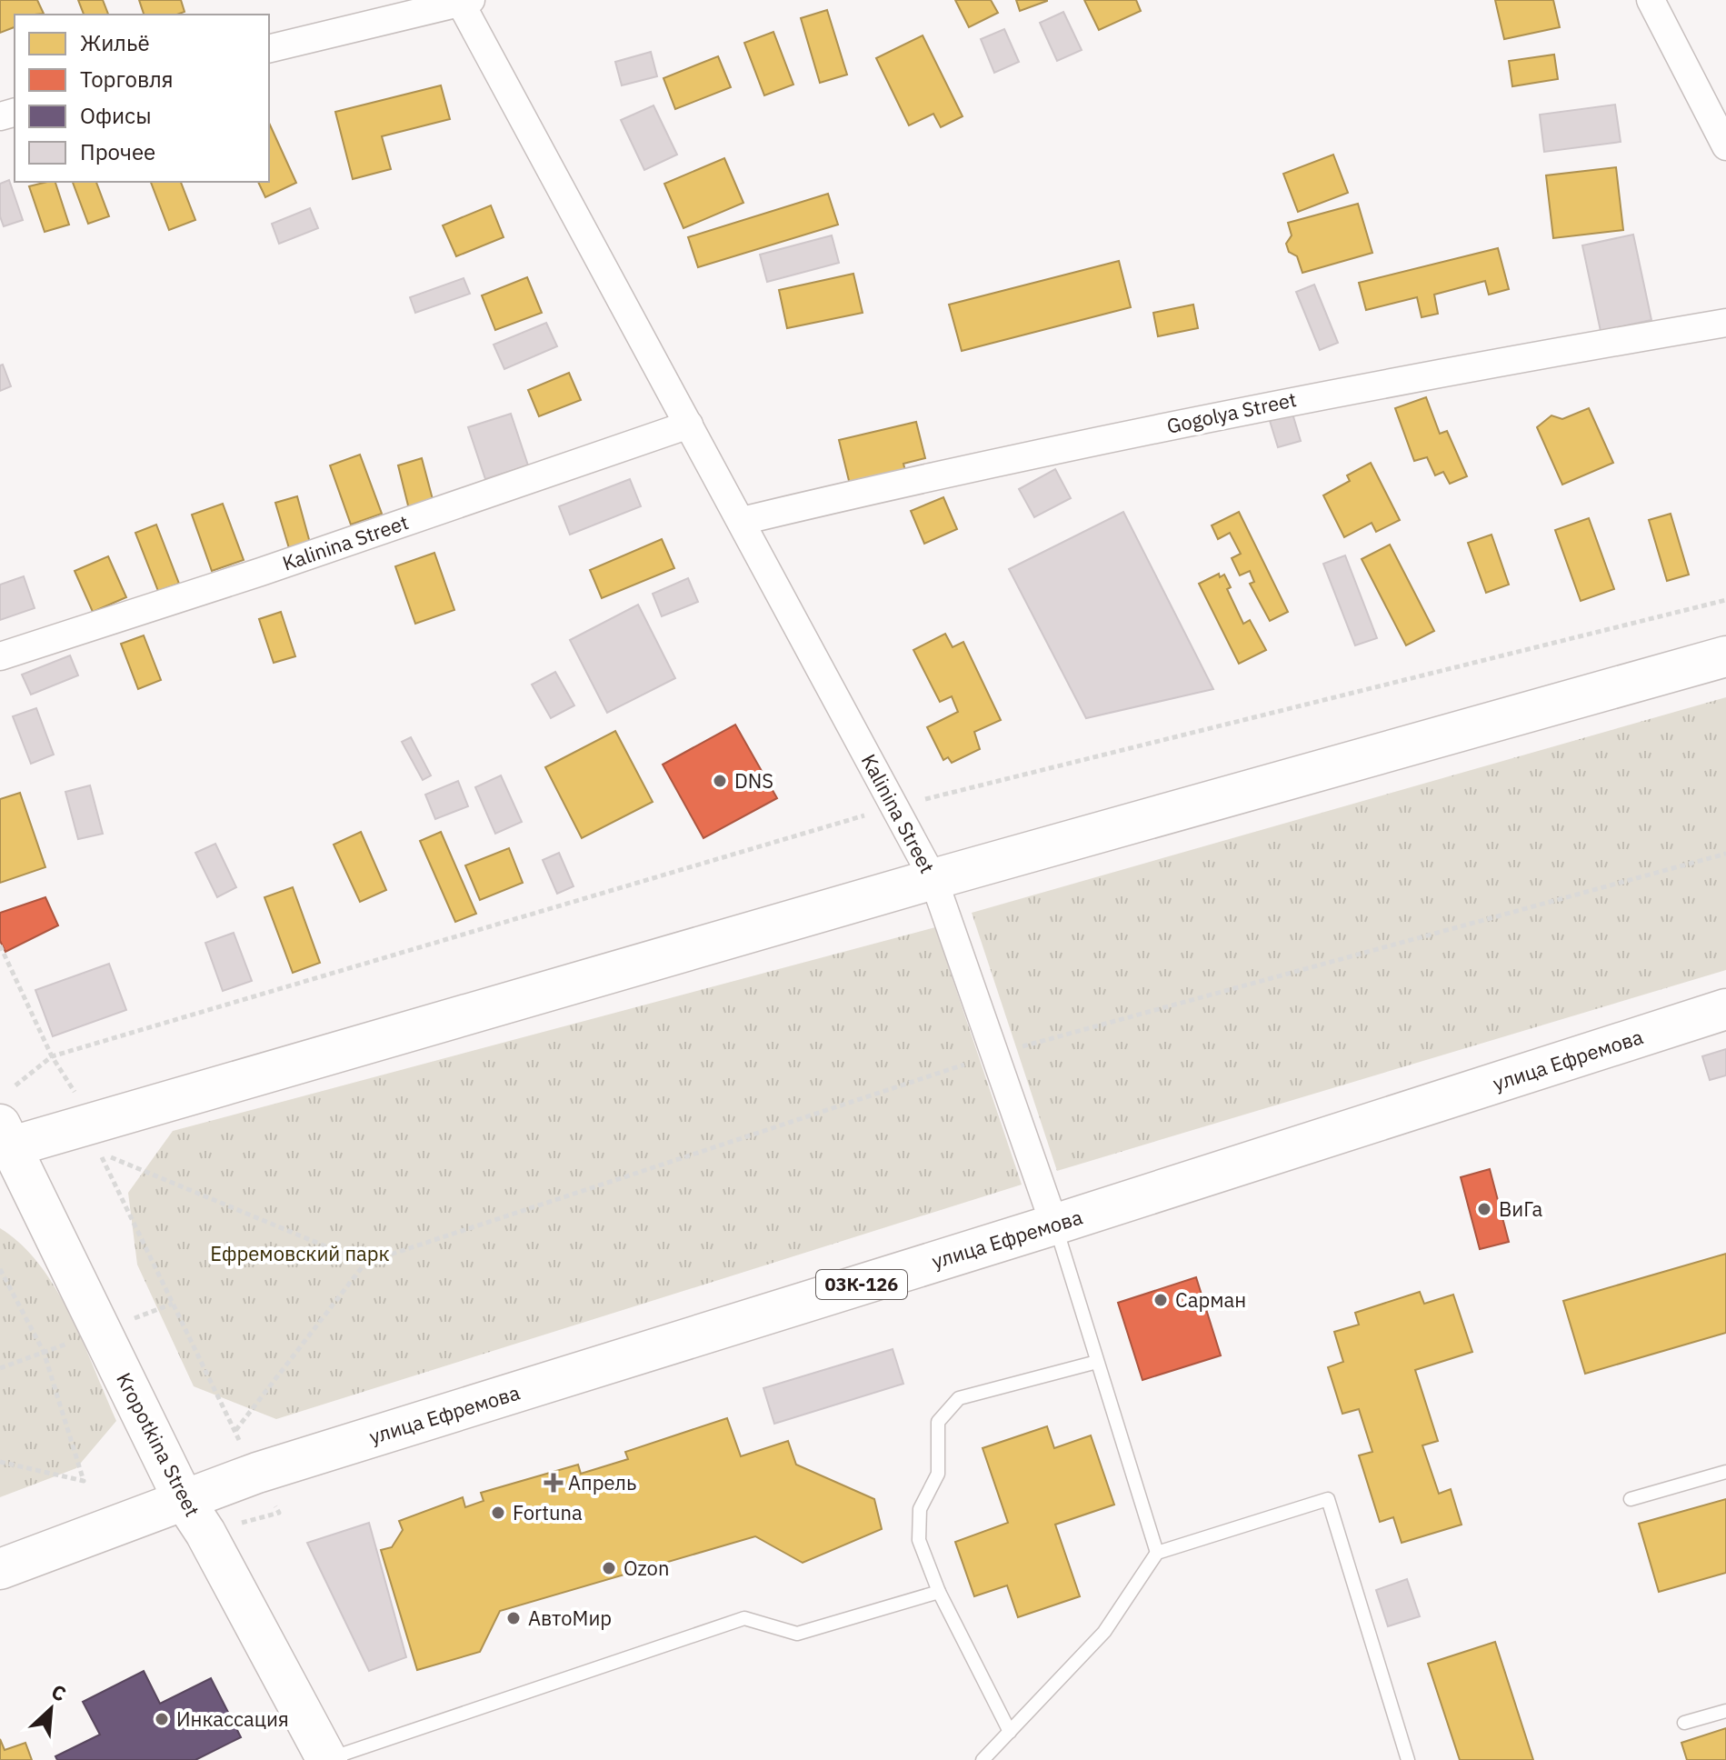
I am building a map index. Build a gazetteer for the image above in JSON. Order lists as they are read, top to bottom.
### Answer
{
  "streets": {
    "main road": ["улица Ефремова", "03К-126", "Kropotkina Street"],
    "street": ["Gogolya Street", "Kalinina Street"]
  },
  "crossings": [
    ["Gogolya Street", "Kalinina Street"],
    ["Kalinina Street", "улица Ефремова"],
    ["улица Ефремова", "Kropotkina Street"]
  ],
  "parks": ["Ефремовский парк"],
  "places": {
    "other": [
      "DNS",
      "ВиГа",
      "Сарман",
      "Fortuna",
      "Ozon",
      "АвтоМир",
      "Инкассация"
    ],
    "health": ["Апрель"]
  },
  "legend": [
    "Жильё",
    "Торговля",
    "Офисы",
    "Прочее"
  ],
  "north": "top right"
}
